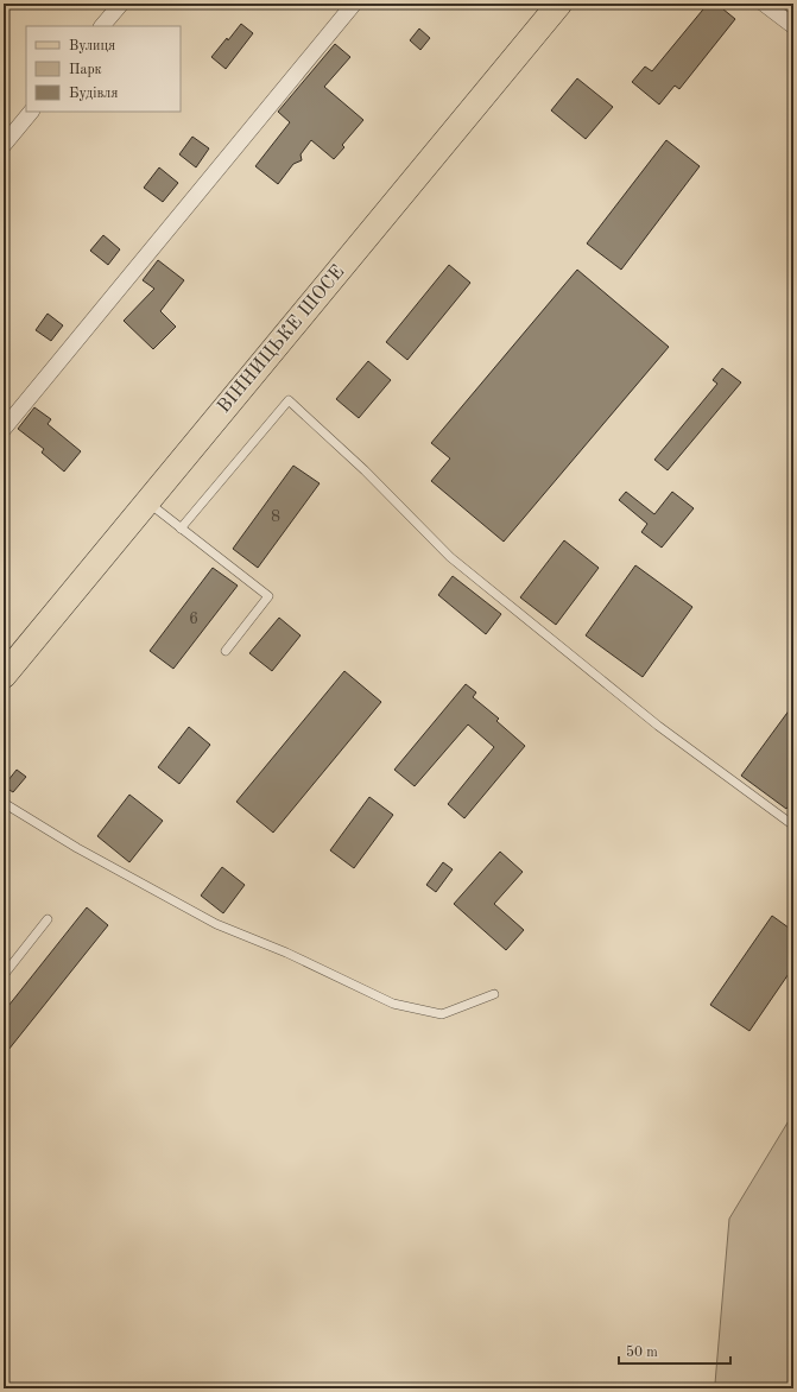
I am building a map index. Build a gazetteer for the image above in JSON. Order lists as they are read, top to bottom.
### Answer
{
  "streets": {
    "main road": ["ВІННИЦЬКЕ ШОСЕ"]
  },
  "house_numbers": ["8", "6"],
  "legend": ["Вулиця", "Парк", "Будівля"],
  "scale_bar": "50 m"
}
